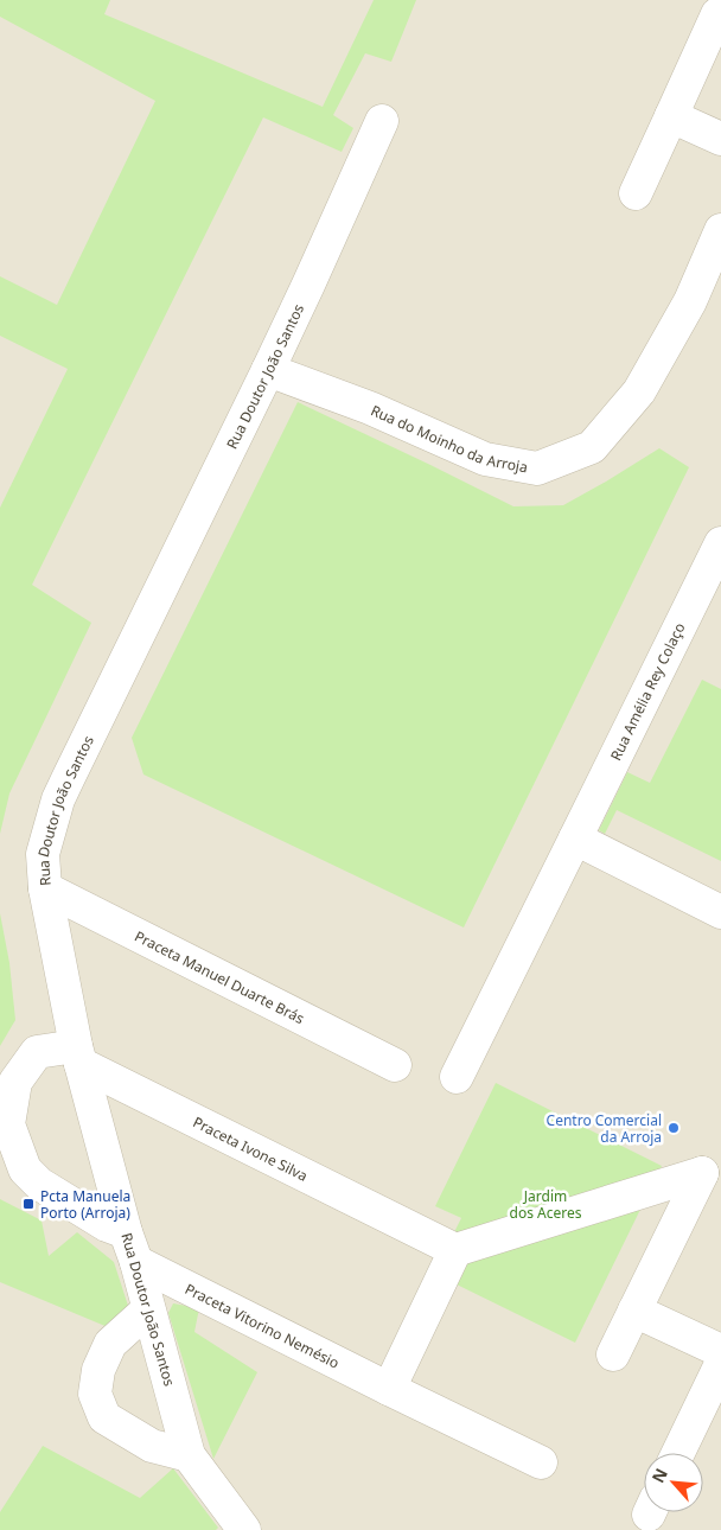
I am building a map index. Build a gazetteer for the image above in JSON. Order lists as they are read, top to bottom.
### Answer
{
  "streets": {
    "street": [
      "Rua Doutor João Santos",
      "Rua do Moinho da Arroja",
      "Rua Amélia Rey Colaço",
      "Praceta Manuel Duarte Brás",
      "Praceta Ivone Silva",
      "Praceta Vitorino Nemésio"
    ]
  },
  "crossings": [
    ["Rua Doutor João Santos", "Rua do Moinho da Arroja"],
    ["Rua Doutor João Santos", "Praceta Manuel Duarte Brás"],
    ["Rua Doutor João Santos", "Praceta Ivone Silva"],
    ["Rua Doutor João Santos", "Praceta Vitorino Nemésio"],
    ["Praceta Ivone Silva", "Praceta Vitorino Nemésio"]
  ],
  "parks": ["Jardim dos Aceres"],
  "places": {
    "other": ["Centro Comercial da Arroja"],
    "transit": ["Pcta Manuela Porto (Arroja)"]
  },
  "north": "top left"
}
